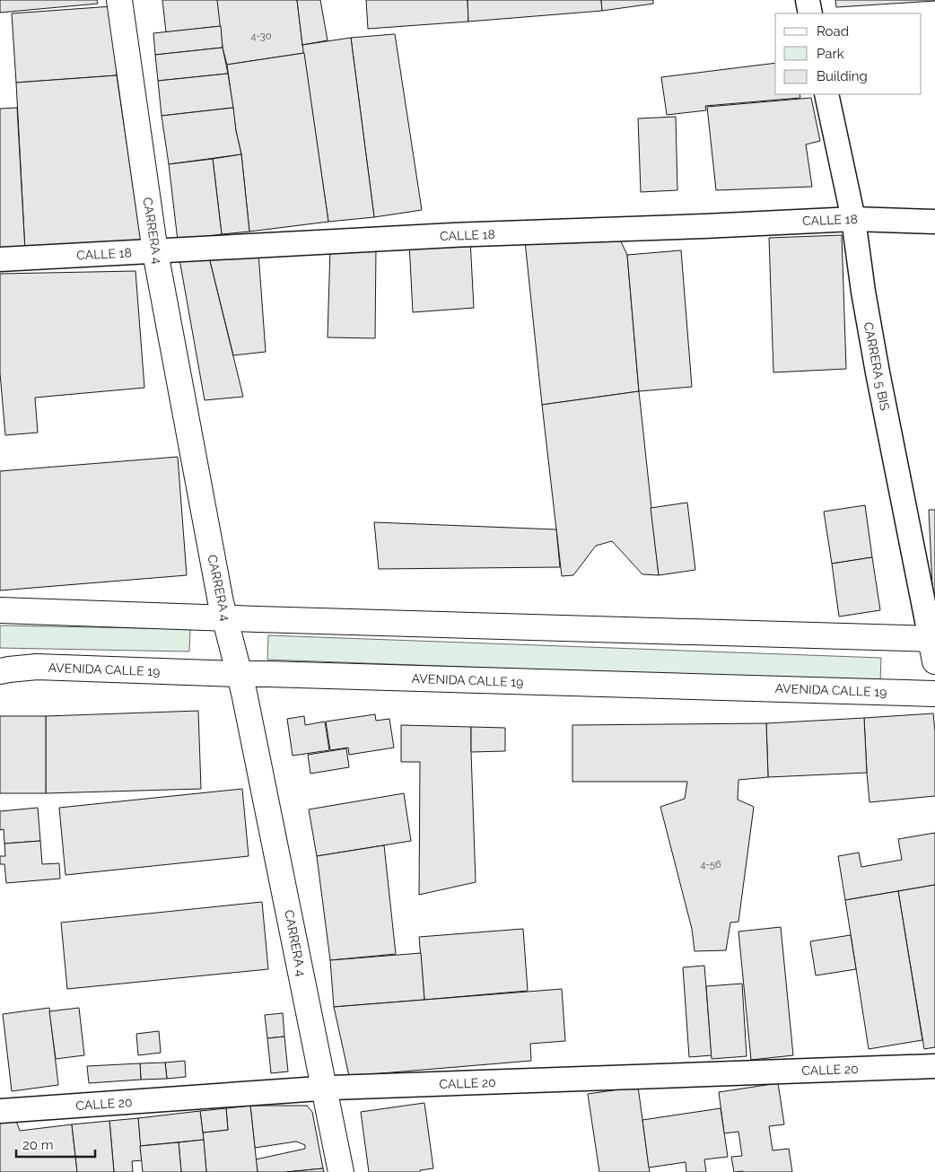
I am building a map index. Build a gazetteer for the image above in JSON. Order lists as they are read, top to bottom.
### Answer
{
  "streets": {
    "main road": ["CARRERA 4", "AVENIDA CALLE 19"],
    "street": ["CALLE 18", "CARRERA 5 BIS", "CALLE 20"]
  },
  "crossings": [
    ["CALLE 18", "CARRERA 4"],
    ["CALLE 18", "CARRERA 5 BIS"],
    ["CARRERA 4", "AVENIDA CALLE 19"],
    ["CARRERA 4", "CALLE 20"]
  ],
  "house_numbers": ["4-30", "4-56"],
  "legend": ["Road", "Park", "Building"],
  "scale_bar": "20 m"
}
